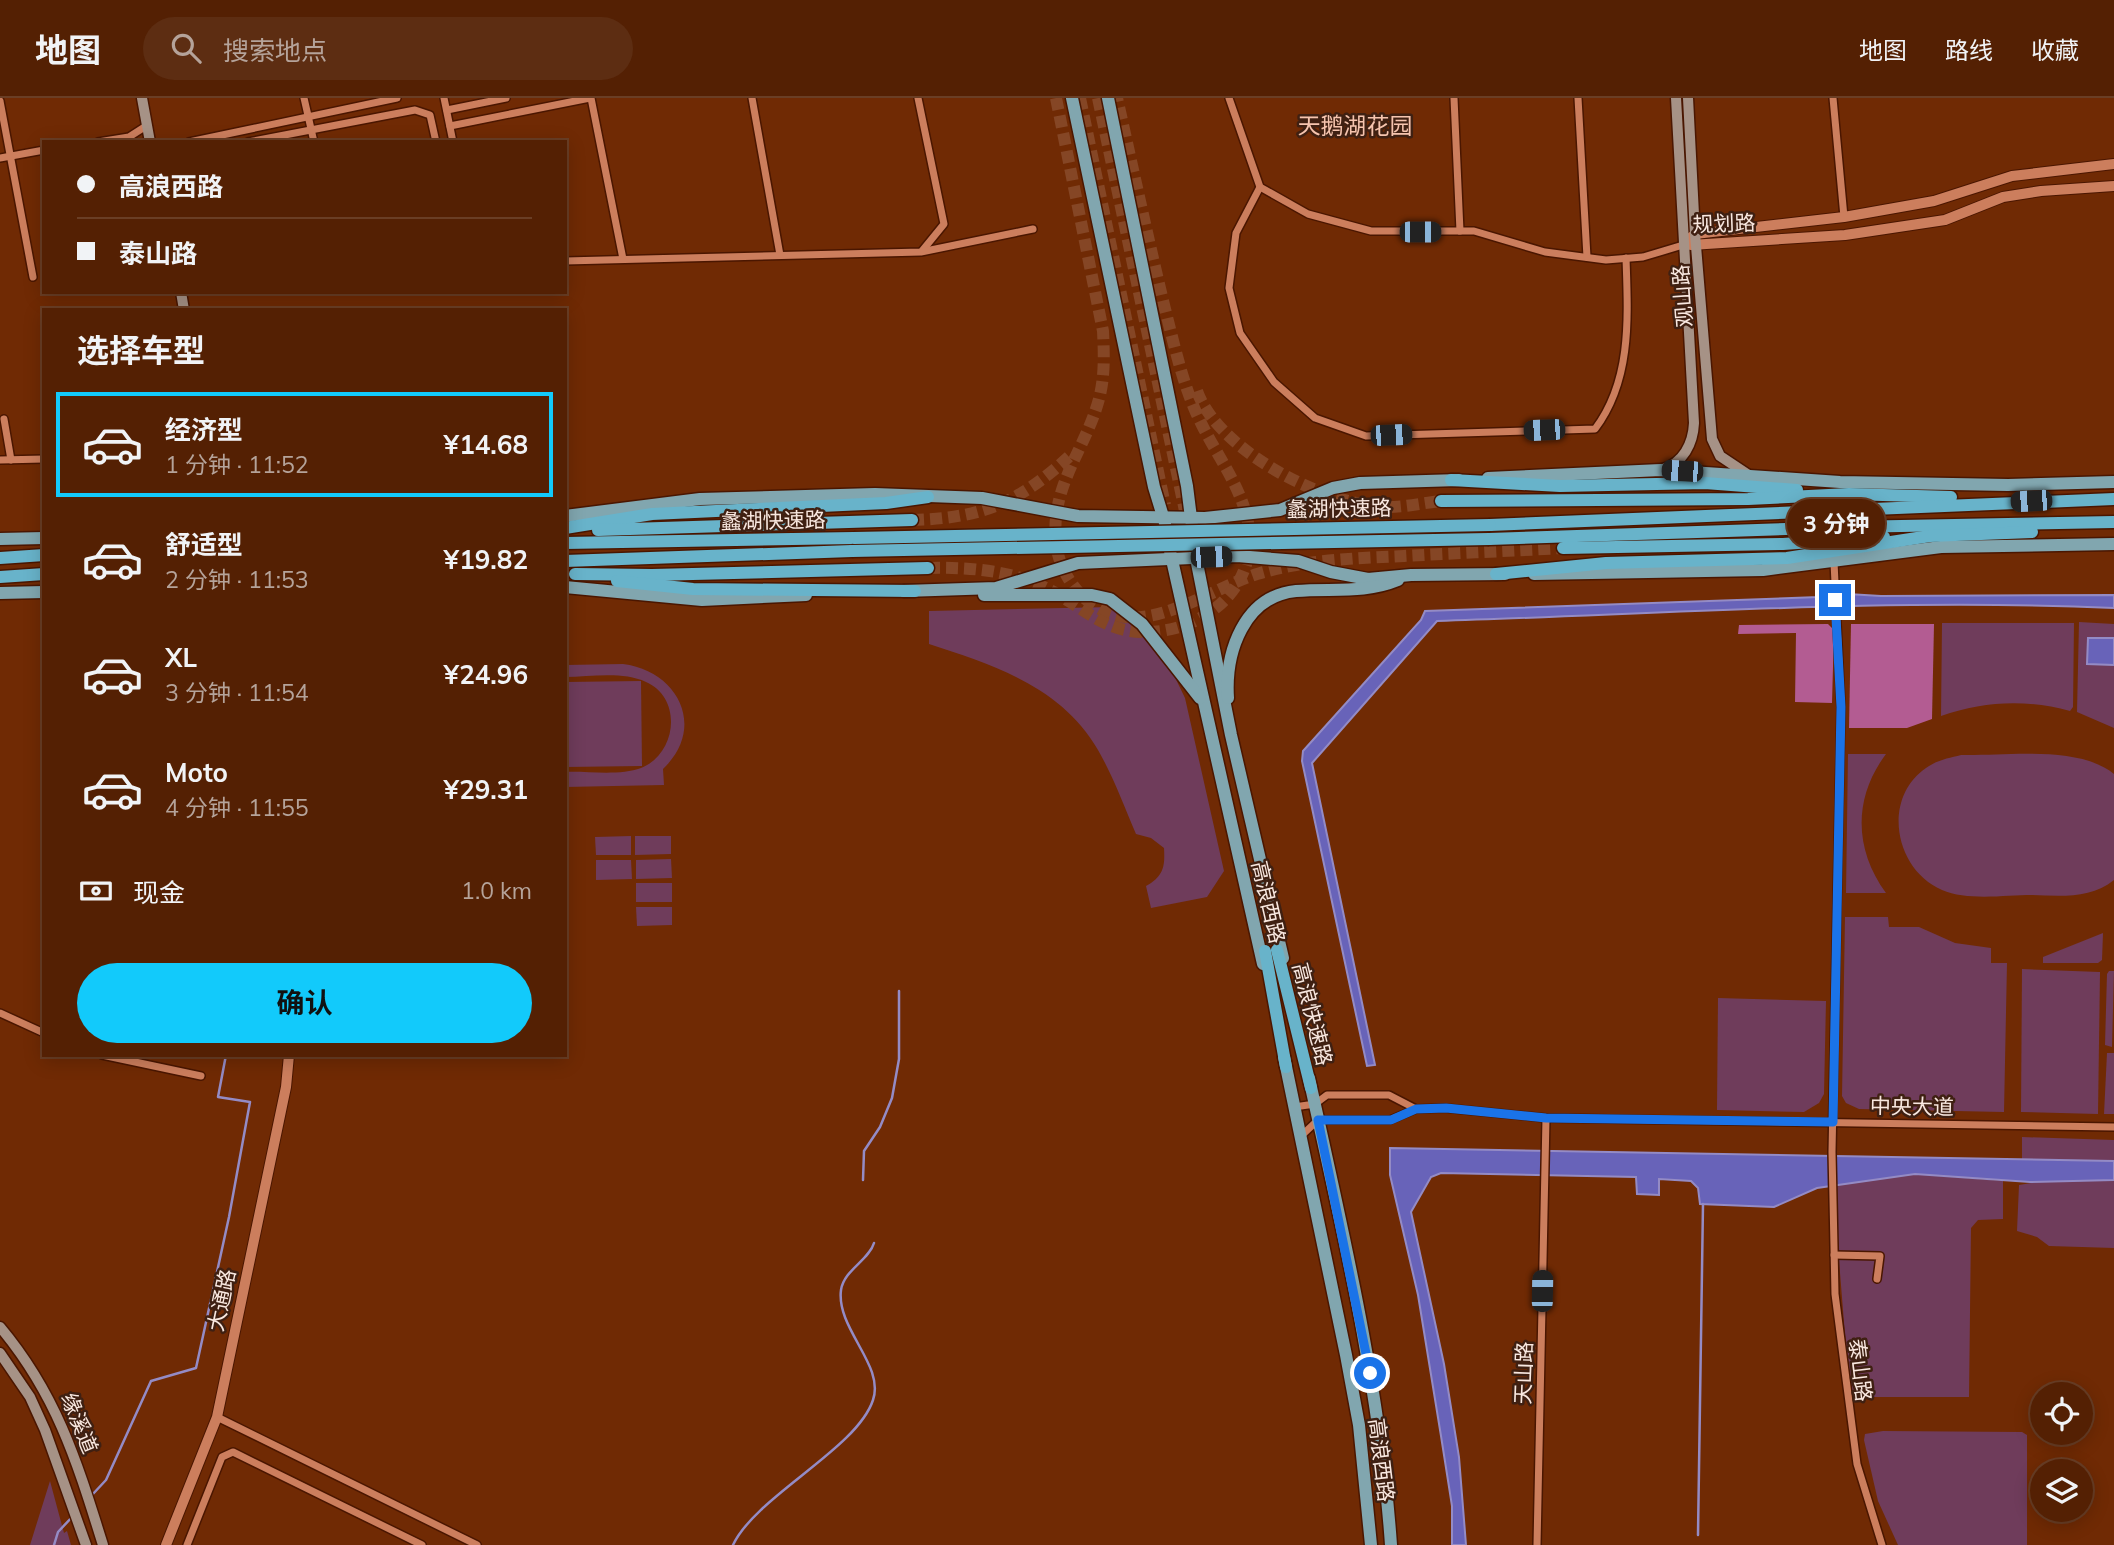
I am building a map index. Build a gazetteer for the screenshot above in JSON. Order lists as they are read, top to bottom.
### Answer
{
  "streets": {
    "highway": ["蠡湖快速路", "高浪快速路"],
    "main road": ["观山路", "高浪西路", "缘溪道"],
    "street": [
      "规划路",
      "中央大道",
      "大通路",
      "泰山路",
      "天山路"
    ]
  },
  "crossings": [
    ["规划路", "观山路"],
    ["高浪西路", "高浪快速路"],
    ["中央大道", "泰山路"],
    ["中央大道", "天山路"]
  ],
  "districts": ["天鹅湖花园"],
  "page": {
    "header": "地图",
    "search": "搜索地点",
    "nav": ["地图", "路线", "收藏"],
    "banner": ["高浪西路", "泰山路"],
    "heading": "选择车型",
    "list": [
      {
        "name": "经济型",
        "note": "1 分钟 · 11:52",
        "value": "¥14.68"
      },
      {
        "name": "舒适型",
        "note": "2 分钟 · 11:53",
        "value": "¥19.82"
      },
      {
        "name": "XL",
        "note": "3 分钟 · 11:54",
        "value": "¥24.96"
      },
      {
        "name": "Moto",
        "note": "4 分钟 · 11:55",
        "value": "¥29.31"
      }
    ],
    "bubble": "3 分钟",
    "pay": ["现金", "1.0 km"],
    "buttons": "确认"
  }
}
